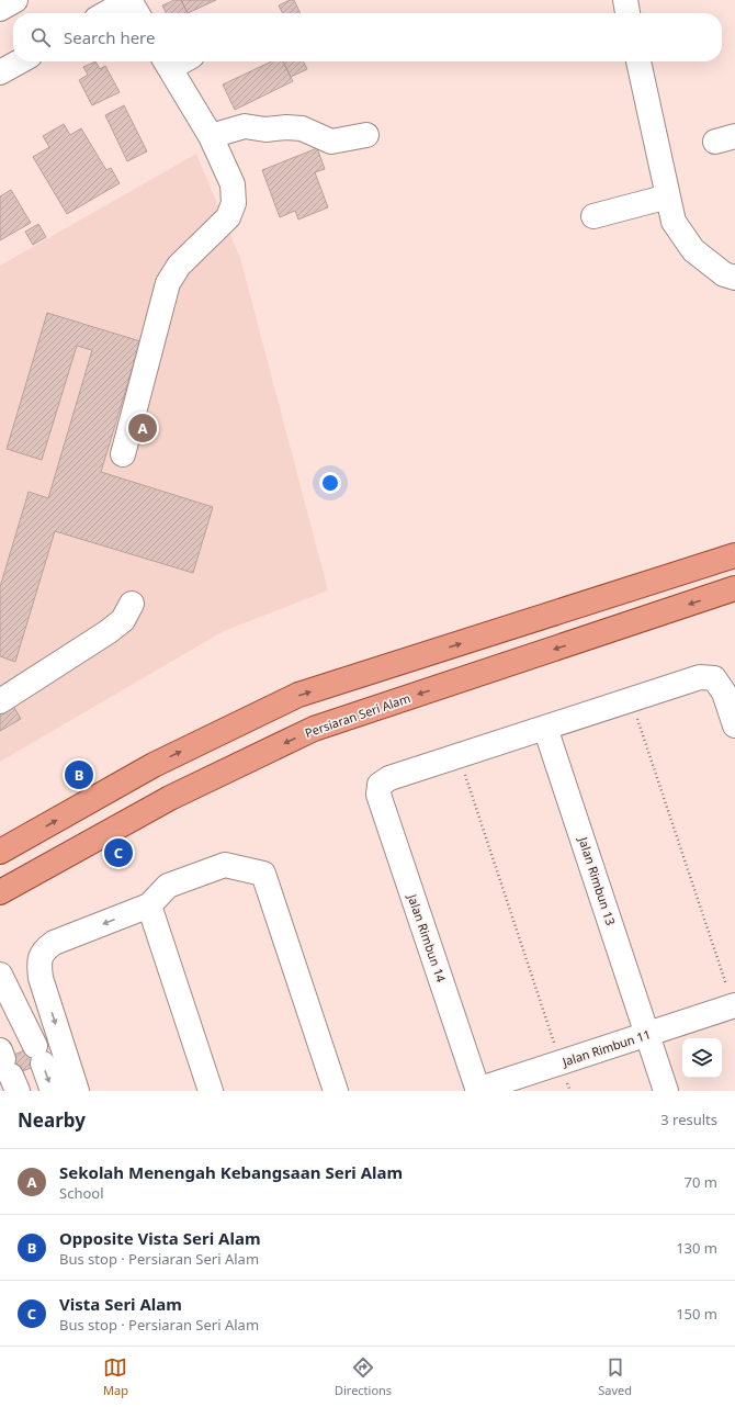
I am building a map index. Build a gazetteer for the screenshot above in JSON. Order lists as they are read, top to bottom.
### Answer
{
  "streets": {
    "main road": ["Persiaran Seri Alam"],
    "street": ["Jalan Rimbun 13", "Jalan Rimbun 14", "Jalan Rimbun 11"]
  },
  "crossings": [
    ["Jalan Rimbun 13", "Jalan Rimbun 11"],
    ["Jalan Rimbun 14", "Jalan Rimbun 11"]
  ],
  "page": {
    "search": "Search here",
    "pins": ["A", "B", "C"],
    "heading": ["Nearby", "3 results"],
    "list": [
      {
        "mark": "A",
        "name": "Sekolah Menengah Kebangsaan Seri Alam",
        "note": "School",
        "value": "70 m"
      },
      {
        "mark": "B",
        "name": "Opposite Vista Seri Alam",
        "note": "Bus stop · Persiaran Seri Alam",
        "value": "130 m"
      },
      {
        "mark": "C",
        "name": "Vista Seri Alam",
        "note": "Bus stop · Persiaran Seri Alam",
        "value": "150 m"
      }
    ],
    "nav": ["Map", "Directions", "Saved"]
  }
}
